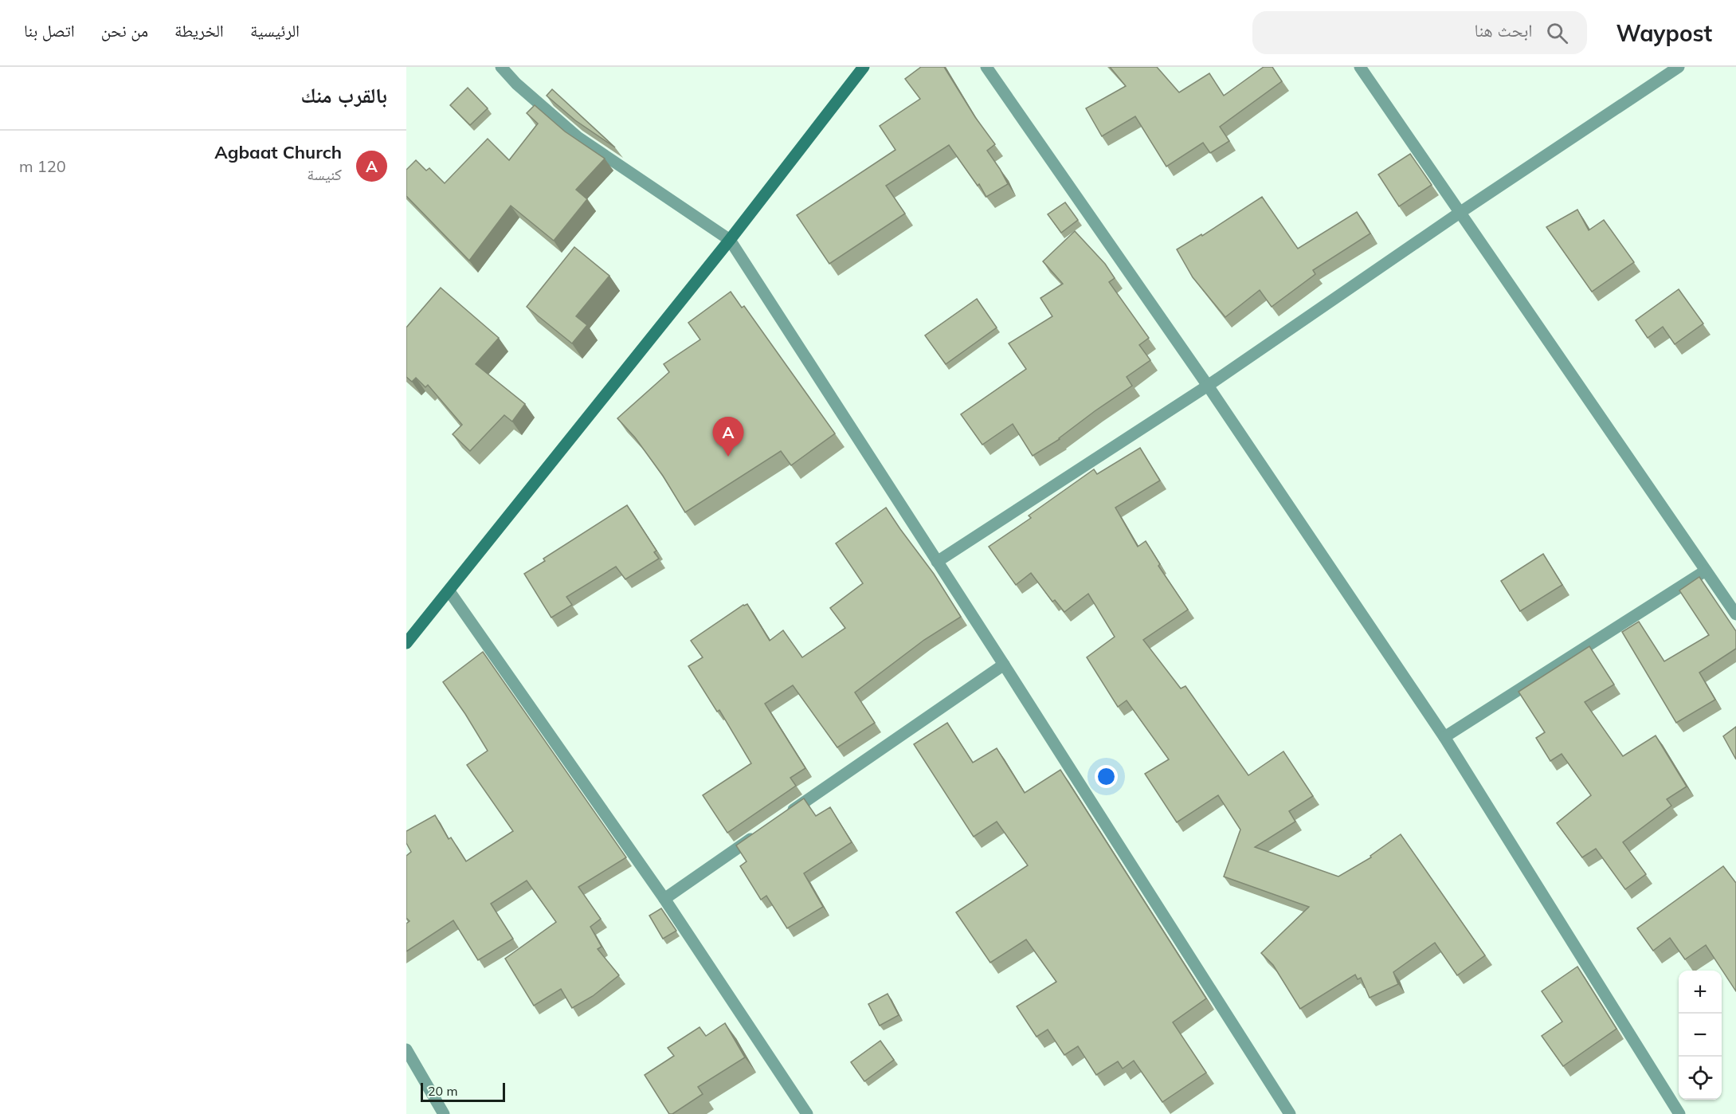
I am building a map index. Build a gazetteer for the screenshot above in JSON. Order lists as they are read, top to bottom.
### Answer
{
  "scale_bar": "20 m",
  "page": {
    "header": "Waypost",
    "search": "ابحث هنا",
    "nav": [
      "الرئيسية",
      "الخريطة",
      "من نحن",
      "اتصل بنا"
    ],
    "heading": "بالقرب منك",
    "list": [
      {
        "mark": "A",
        "name": "Agbaat Church",
        "note": "كنيسة",
        "value": "120 m"
      }
    ],
    "pins": "A",
    "map_buttons": ["+", "−"],
    "scale": "20 m"
  }
}
